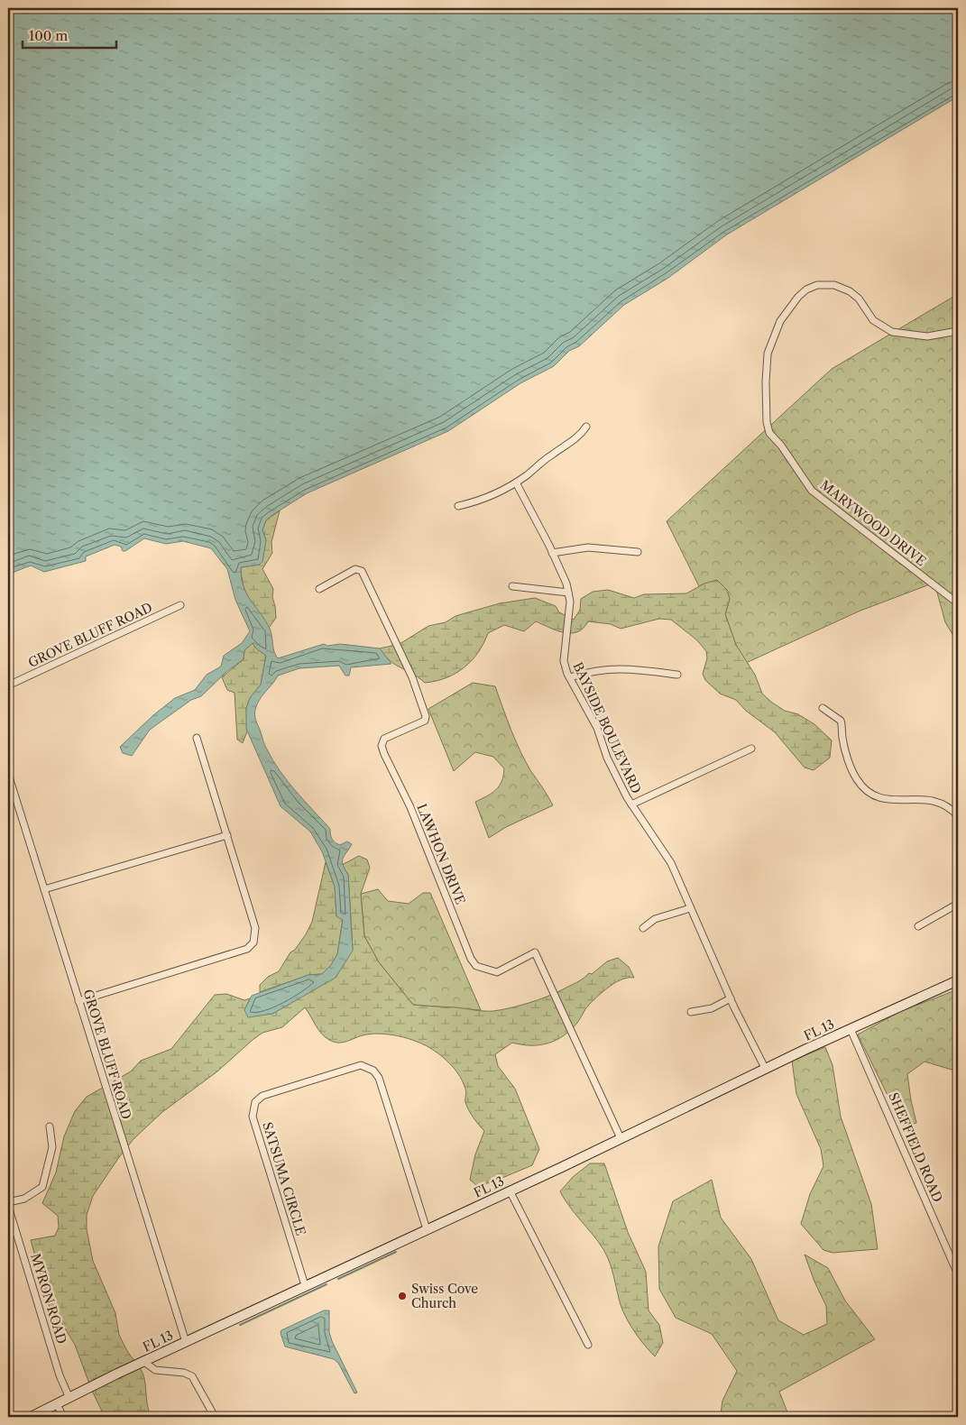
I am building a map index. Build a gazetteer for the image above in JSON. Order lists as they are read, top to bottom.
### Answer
{
  "streets": {
    "main road": ["FL 13"],
    "street": [
      "MARYWOOD DRIVE",
      "GROVE BLUFF ROAD",
      "BAYSIDE BOULEVARD",
      "LAWHON DRIVE",
      "SHEFFIELD ROAD",
      "SATSUMA CIRCLE",
      "MYRON ROAD"
    ]
  },
  "crossings": [
    ["GROVE BLUFF ROAD", "FL 13"],
    ["BAYSIDE BOULEVARD", "FL 13"],
    ["LAWHON DRIVE", "FL 13"],
    ["FL 13", "SHEFFIELD ROAD"],
    ["FL 13", "SATSUMA CIRCLE"],
    ["FL 13", "MYRON ROAD"]
  ],
  "places": ["Swiss Cove Church"],
  "scale_bar": "100 m"
}
